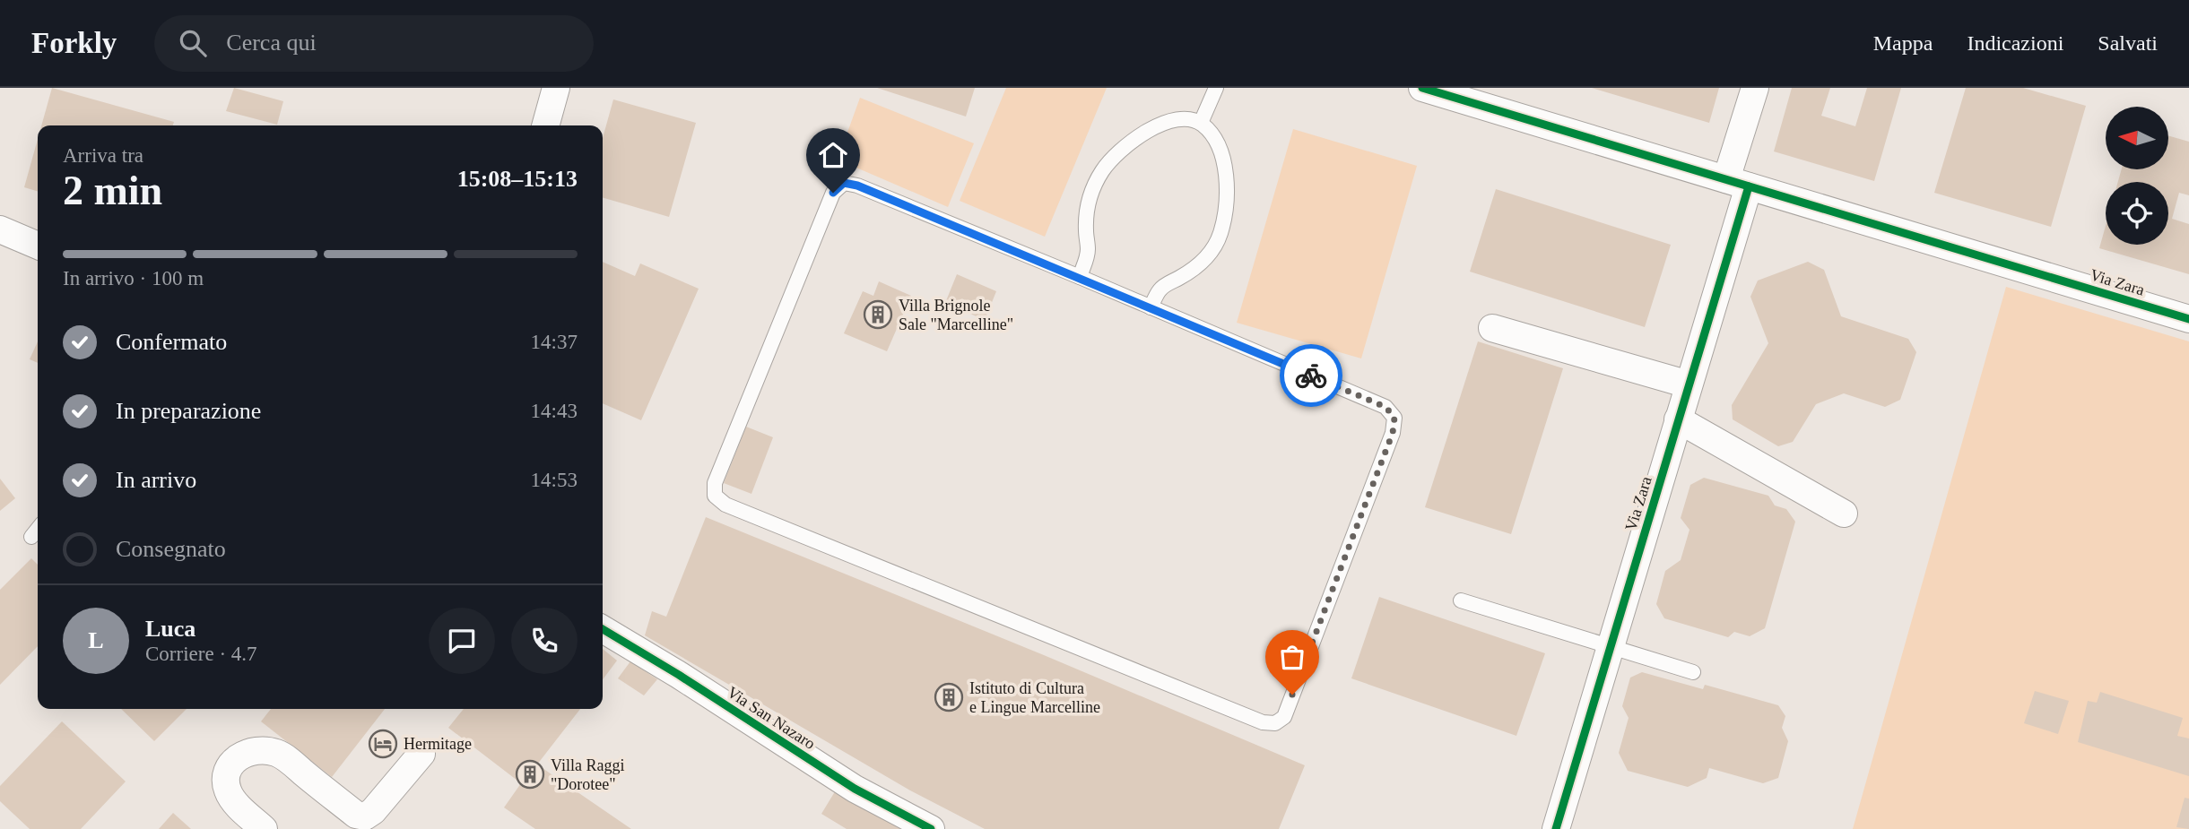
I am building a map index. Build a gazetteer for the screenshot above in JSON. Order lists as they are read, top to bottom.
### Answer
{
  "streets": {
    "street": ["Via Zara", "Via San Nazaro"]
  },
  "places": {
    "building": ["Villa Brignole Sale \"Marcelline\"", "Istituto di Cultura e Lingue Marcelline", "Villa Raggi \"Dorotee\""],
    "hotel": ["Hermitage"]
  },
  "north": "left",
  "page": {
    "header": "Forkly",
    "search": "Cerca qui",
    "nav": ["Mappa", "Indicazioni", "Salvati"],
    "heading": ["2 min", "Arriva tra", "15:08–15:13"],
    "panel": ["Luca", "Corriere · 4.7"],
    "bar": "In arrivo · 100 m",
    "list": [
      ["Confermato", "14:37"],
      ["In preparazione", "14:43"],
      ["In arrivo", "14:53"],
      "Consegnato"
    ],
    "round": "L"
  }
}
